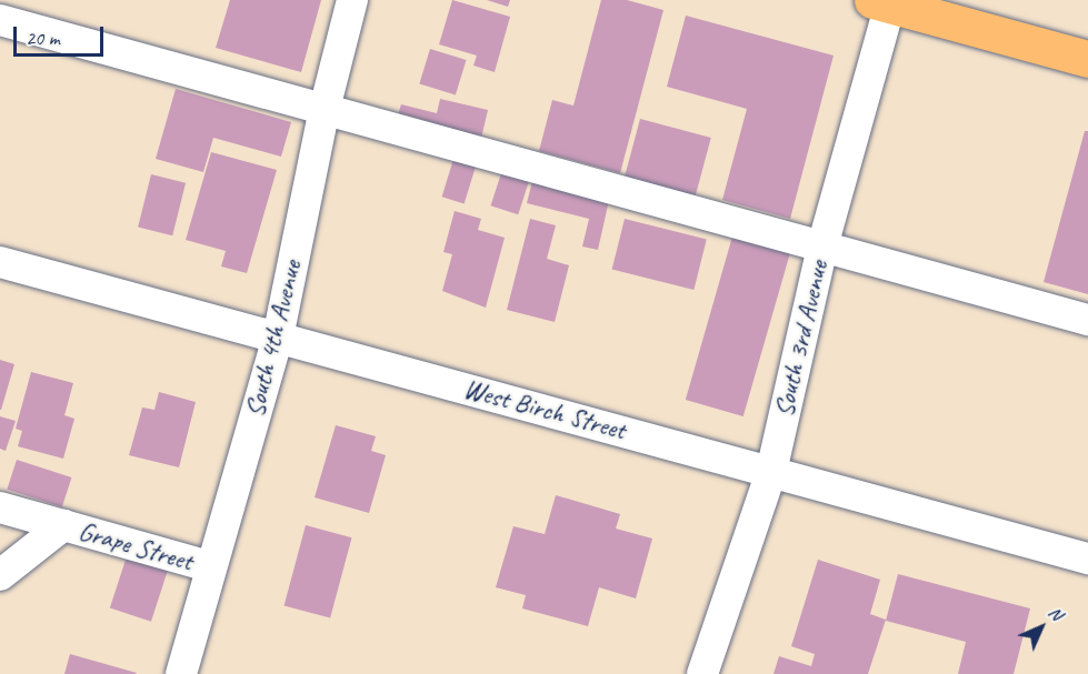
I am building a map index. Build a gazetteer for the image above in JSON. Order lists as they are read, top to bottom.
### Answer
{
  "streets": {
    "street": [
      "South 4th Avenue",
      "South 3rd Avenue",
      "West Birch Street",
      "Grape Street"
    ]
  },
  "crossings": [
    ["South 4th Avenue", "West Birch Street"],
    ["South 4th Avenue", "Grape Street"],
    ["South 3rd Avenue", "West Birch Street"]
  ],
  "scale_bar": "20 m",
  "north": "top right"
}
